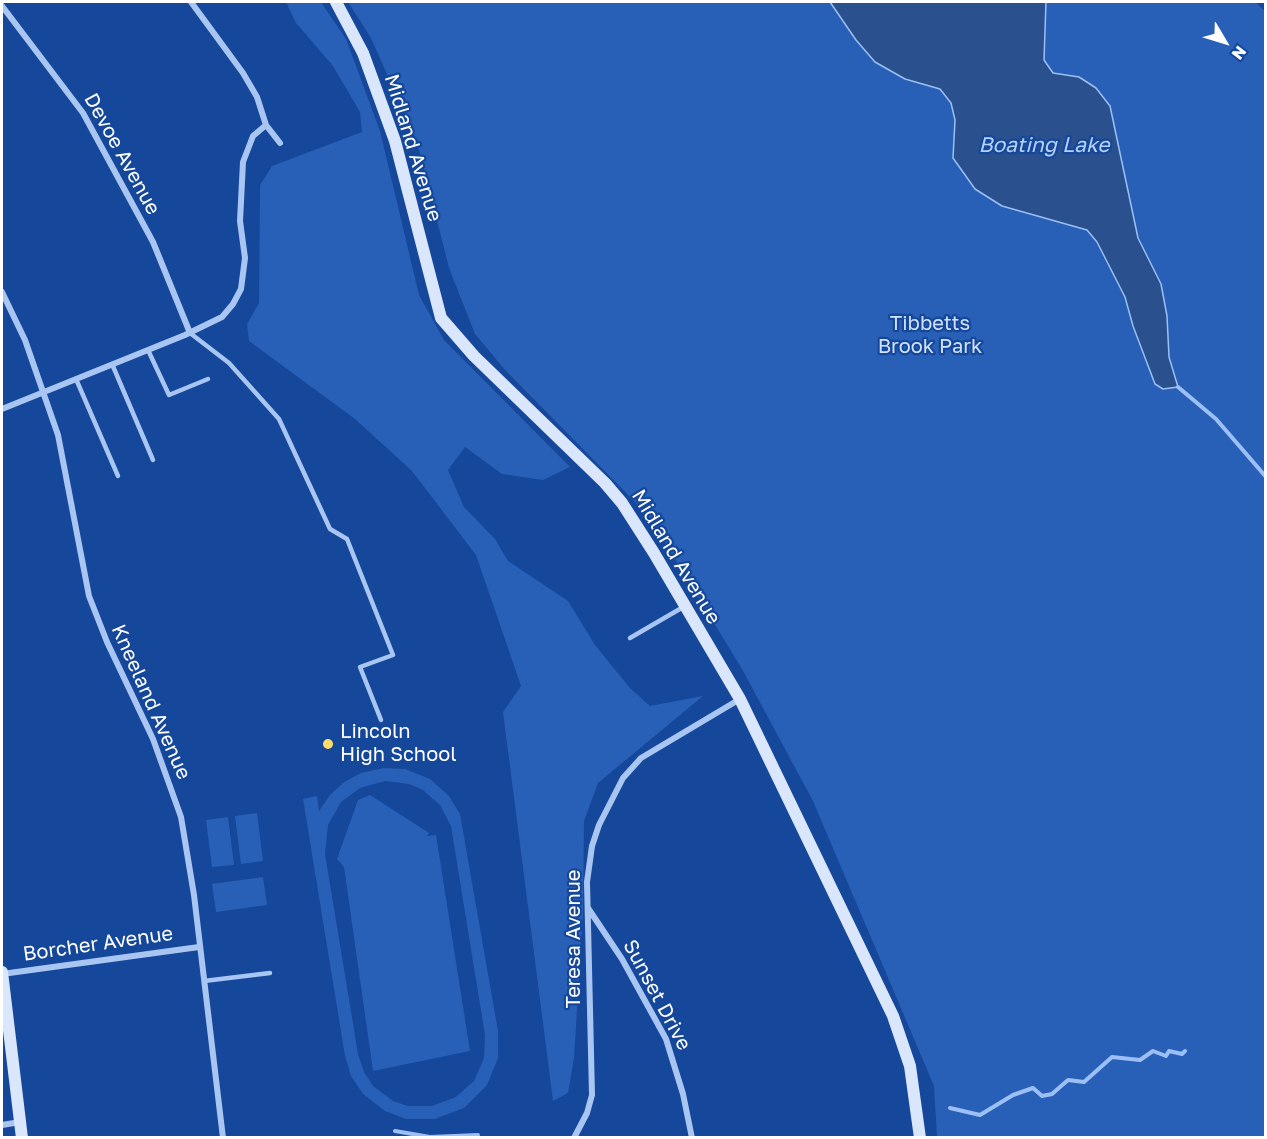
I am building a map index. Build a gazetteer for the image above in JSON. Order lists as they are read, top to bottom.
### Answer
{
  "streets": {
    "street": [
      "Midland Avenue",
      "Devoe Avenue",
      "Kneeland Avenue",
      "Teresa Avenue",
      "Borcher Avenue",
      "Sunset Drive"
    ]
  },
  "crossings": [
    ["Midland Avenue", "Teresa Avenue"],
    ["Kneeland Avenue", "Borcher Avenue"],
    ["Teresa Avenue", "Sunset Drive"]
  ],
  "water": ["Boating Lake"],
  "parks": ["Tibbetts Brook Park"],
  "places": ["Lincoln High School"],
  "north": "bottom right"
}
